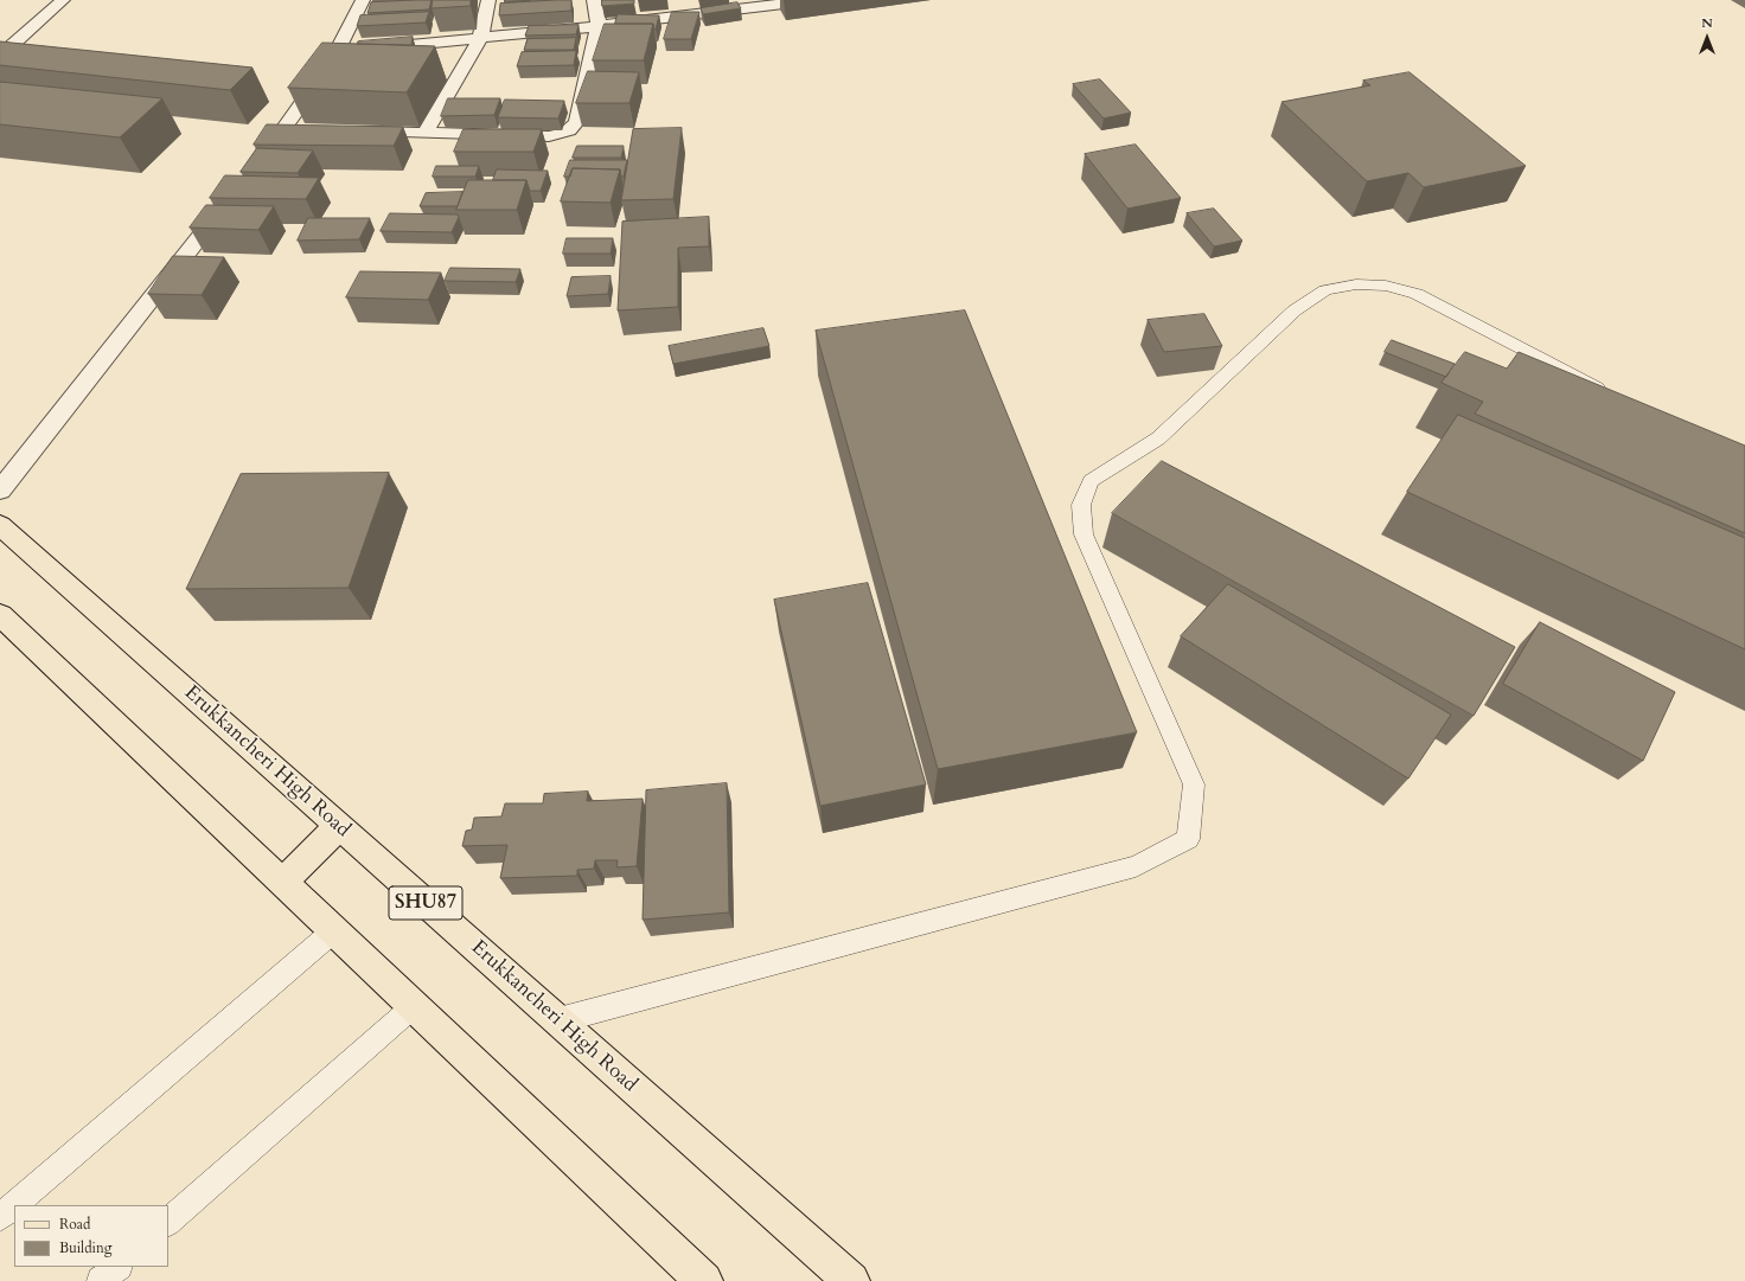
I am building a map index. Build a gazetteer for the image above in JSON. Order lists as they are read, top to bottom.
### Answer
{
  "streets": {
    "main road": ["Erukkancheri High Road", "SHU87"]
  },
  "legend": ["Road", "Building"],
  "north": "top"
}
